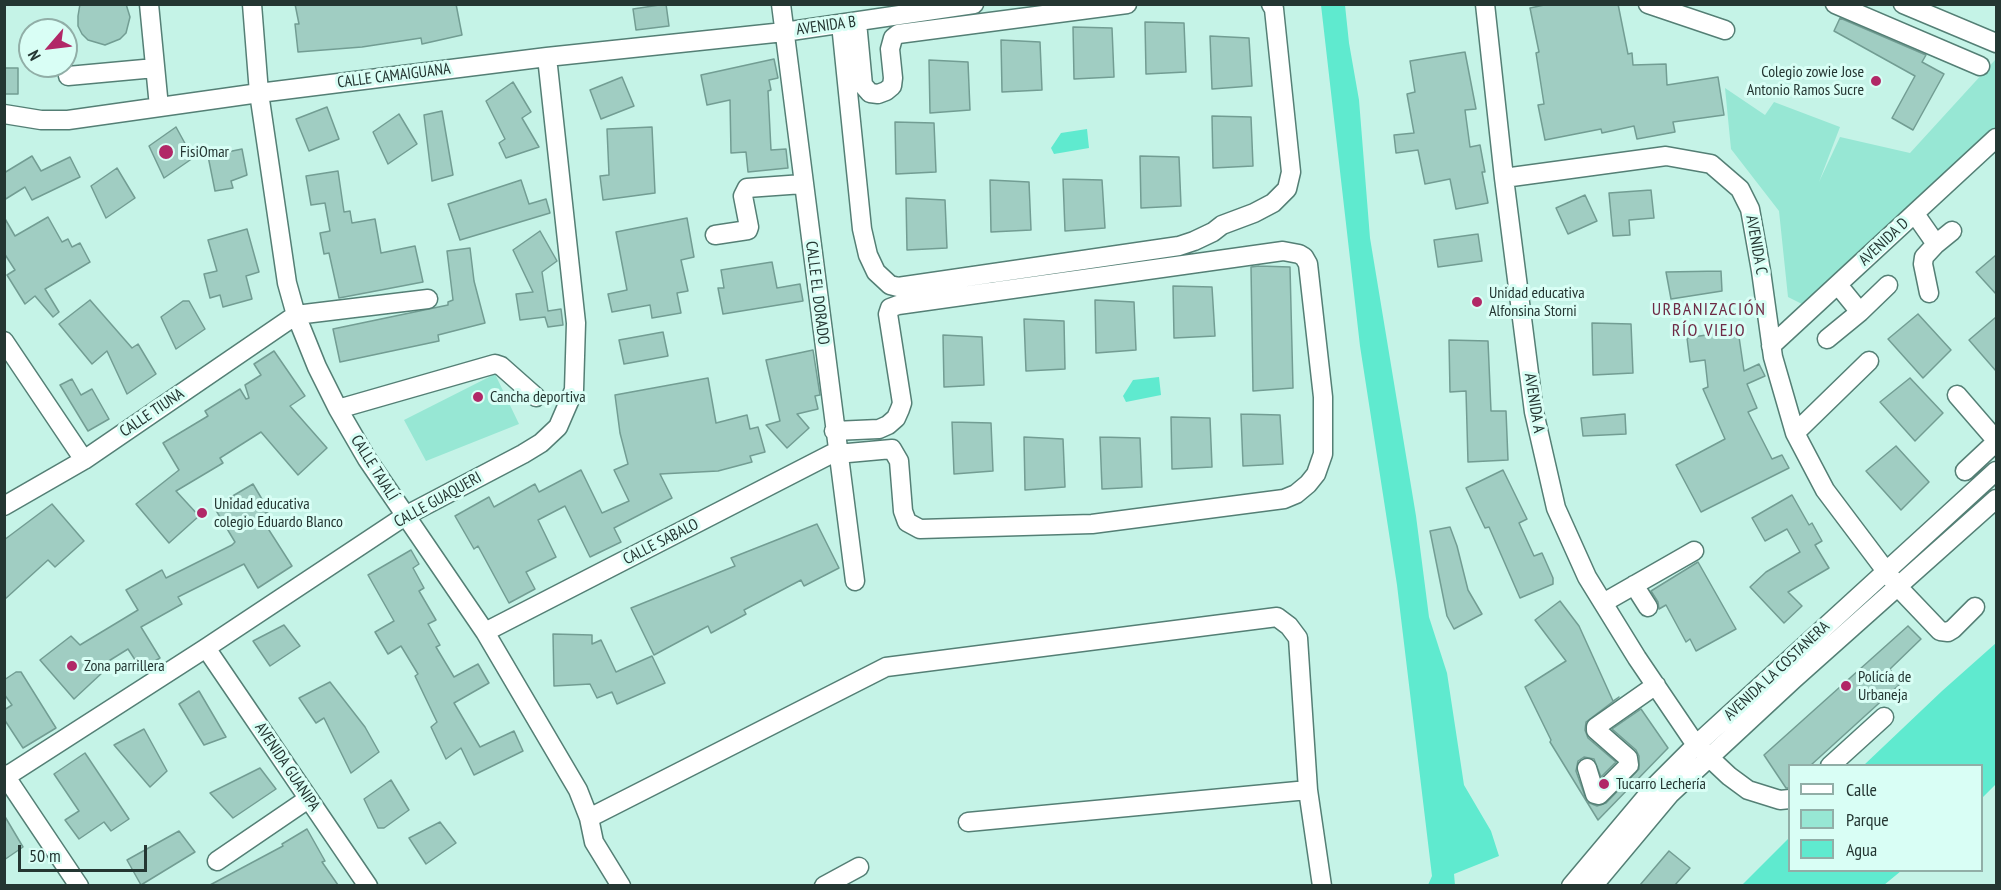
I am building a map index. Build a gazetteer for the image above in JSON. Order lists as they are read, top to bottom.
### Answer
{
  "streets": {
    "street": [
      "AVENIDA B",
      "CALLE CAMAIGUANA",
      "AVENIDA D",
      "AVENIDA C",
      "CALLE EL DORADO",
      "AVENIDA A",
      "CALLE TIUNA",
      "CALLE TAJALÍ",
      "CALLE GUAQUERI",
      "CALLE SABALO",
      "AVENIDA LA COSTANERA",
      "AVENIDA GUANIPA"
    ]
  },
  "crossings": [
    ["AVENIDA B", "CALLE CAMAIGUANA"],
    ["AVENIDA B", "CALLE EL DORADO"],
    ["CALLE CAMAIGUANA", "CALLE EL DORADO"],
    ["CALLE CAMAIGUANA", "CALLE TAJALÍ"],
    ["CALLE CAMAIGUANA", "CALLE GUAQUERI"],
    ["AVENIDA D", "AVENIDA C"],
    ["AVENIDA C", "AVENIDA A"],
    ["AVENIDA C", "AVENIDA LA COSTANERA"],
    ["CALLE EL DORADO", "CALLE SABALO"],
    ["AVENIDA A", "AVENIDA LA COSTANERA"],
    ["CALLE TIUNA", "CALLE TAJALÍ"],
    ["CALLE TAJALÍ", "CALLE GUAQUERI"],
    ["CALLE TAJALÍ", "CALLE SABALO"],
    ["CALLE GUAQUERI", "AVENIDA GUANIPA"]
  ],
  "districts": ["URBANIZACIÓN RÍO VIEJO"],
  "places": [
    "Colegio zowie Jose Antonio Ramos Sucre",
    "FisiOmar",
    "Unidad educativa Alfonsina Storni",
    "Cancha deportiva",
    "Unidad educativa colegio Eduardo Blanco",
    "Zona parrillera",
    "Policía de Urbaneja",
    "Tucarro Lechería"
  ],
  "legend": ["Calle", "Parque", "Agua"],
  "scale_bar": "50 m",
  "north": "bottom left"
}
